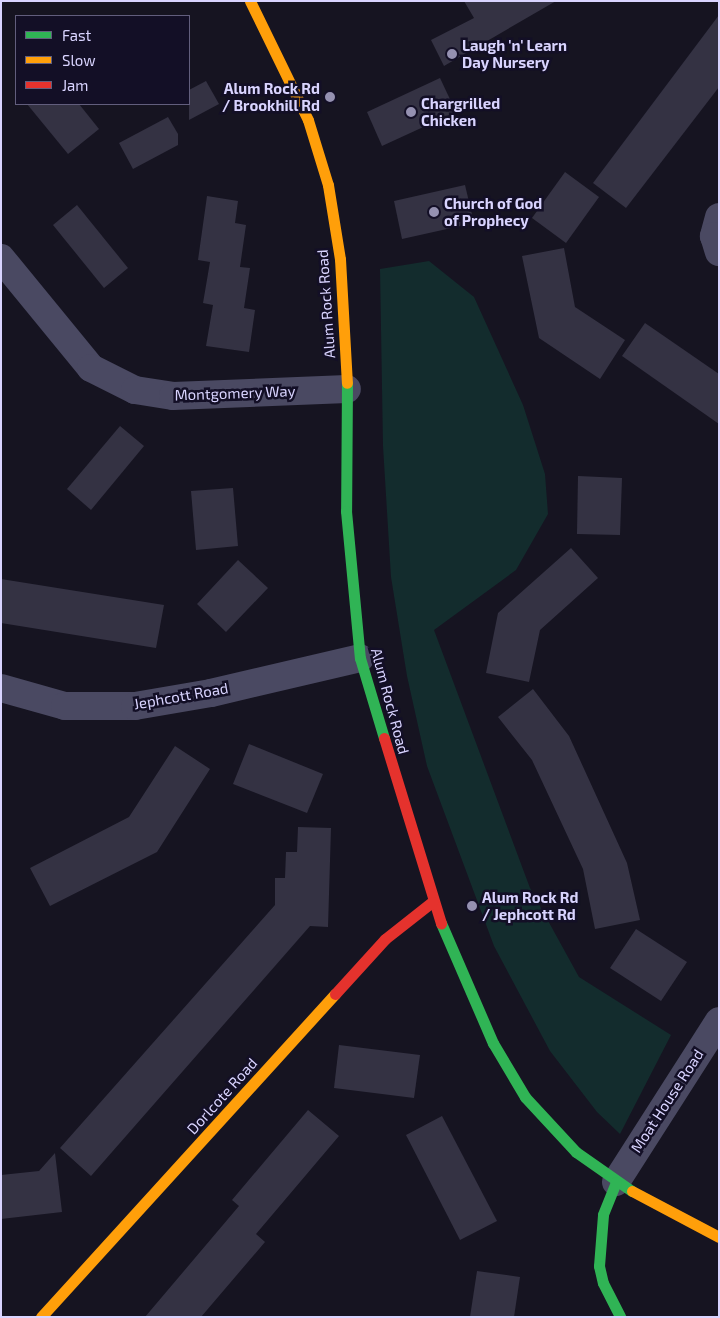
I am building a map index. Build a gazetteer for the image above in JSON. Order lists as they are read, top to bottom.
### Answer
{
  "streets": {
    "street": [
      "Alum Rock Road",
      "Montgomery Way",
      "Jephcott Road",
      "Dorlcote Road",
      "Moat House Road"
    ]
  },
  "crossings": [
    ["Alum Rock Road", "Montgomery Way"],
    ["Alum Rock Road", "Jephcott Road"],
    ["Alum Rock Road", "Dorlcote Road"],
    ["Alum Rock Road", "Moat House Road"]
  ],
  "places": [
    "Laugh 'n' Learn Day Nursery",
    "Alum Rock Rd / Brookhill Rd",
    "Chargrilled Chicken",
    "Church of God of Prophecy",
    "Alum Rock Rd / Jephcott Rd"
  ],
  "legend": ["Fast", "Slow", "Jam"]
}
